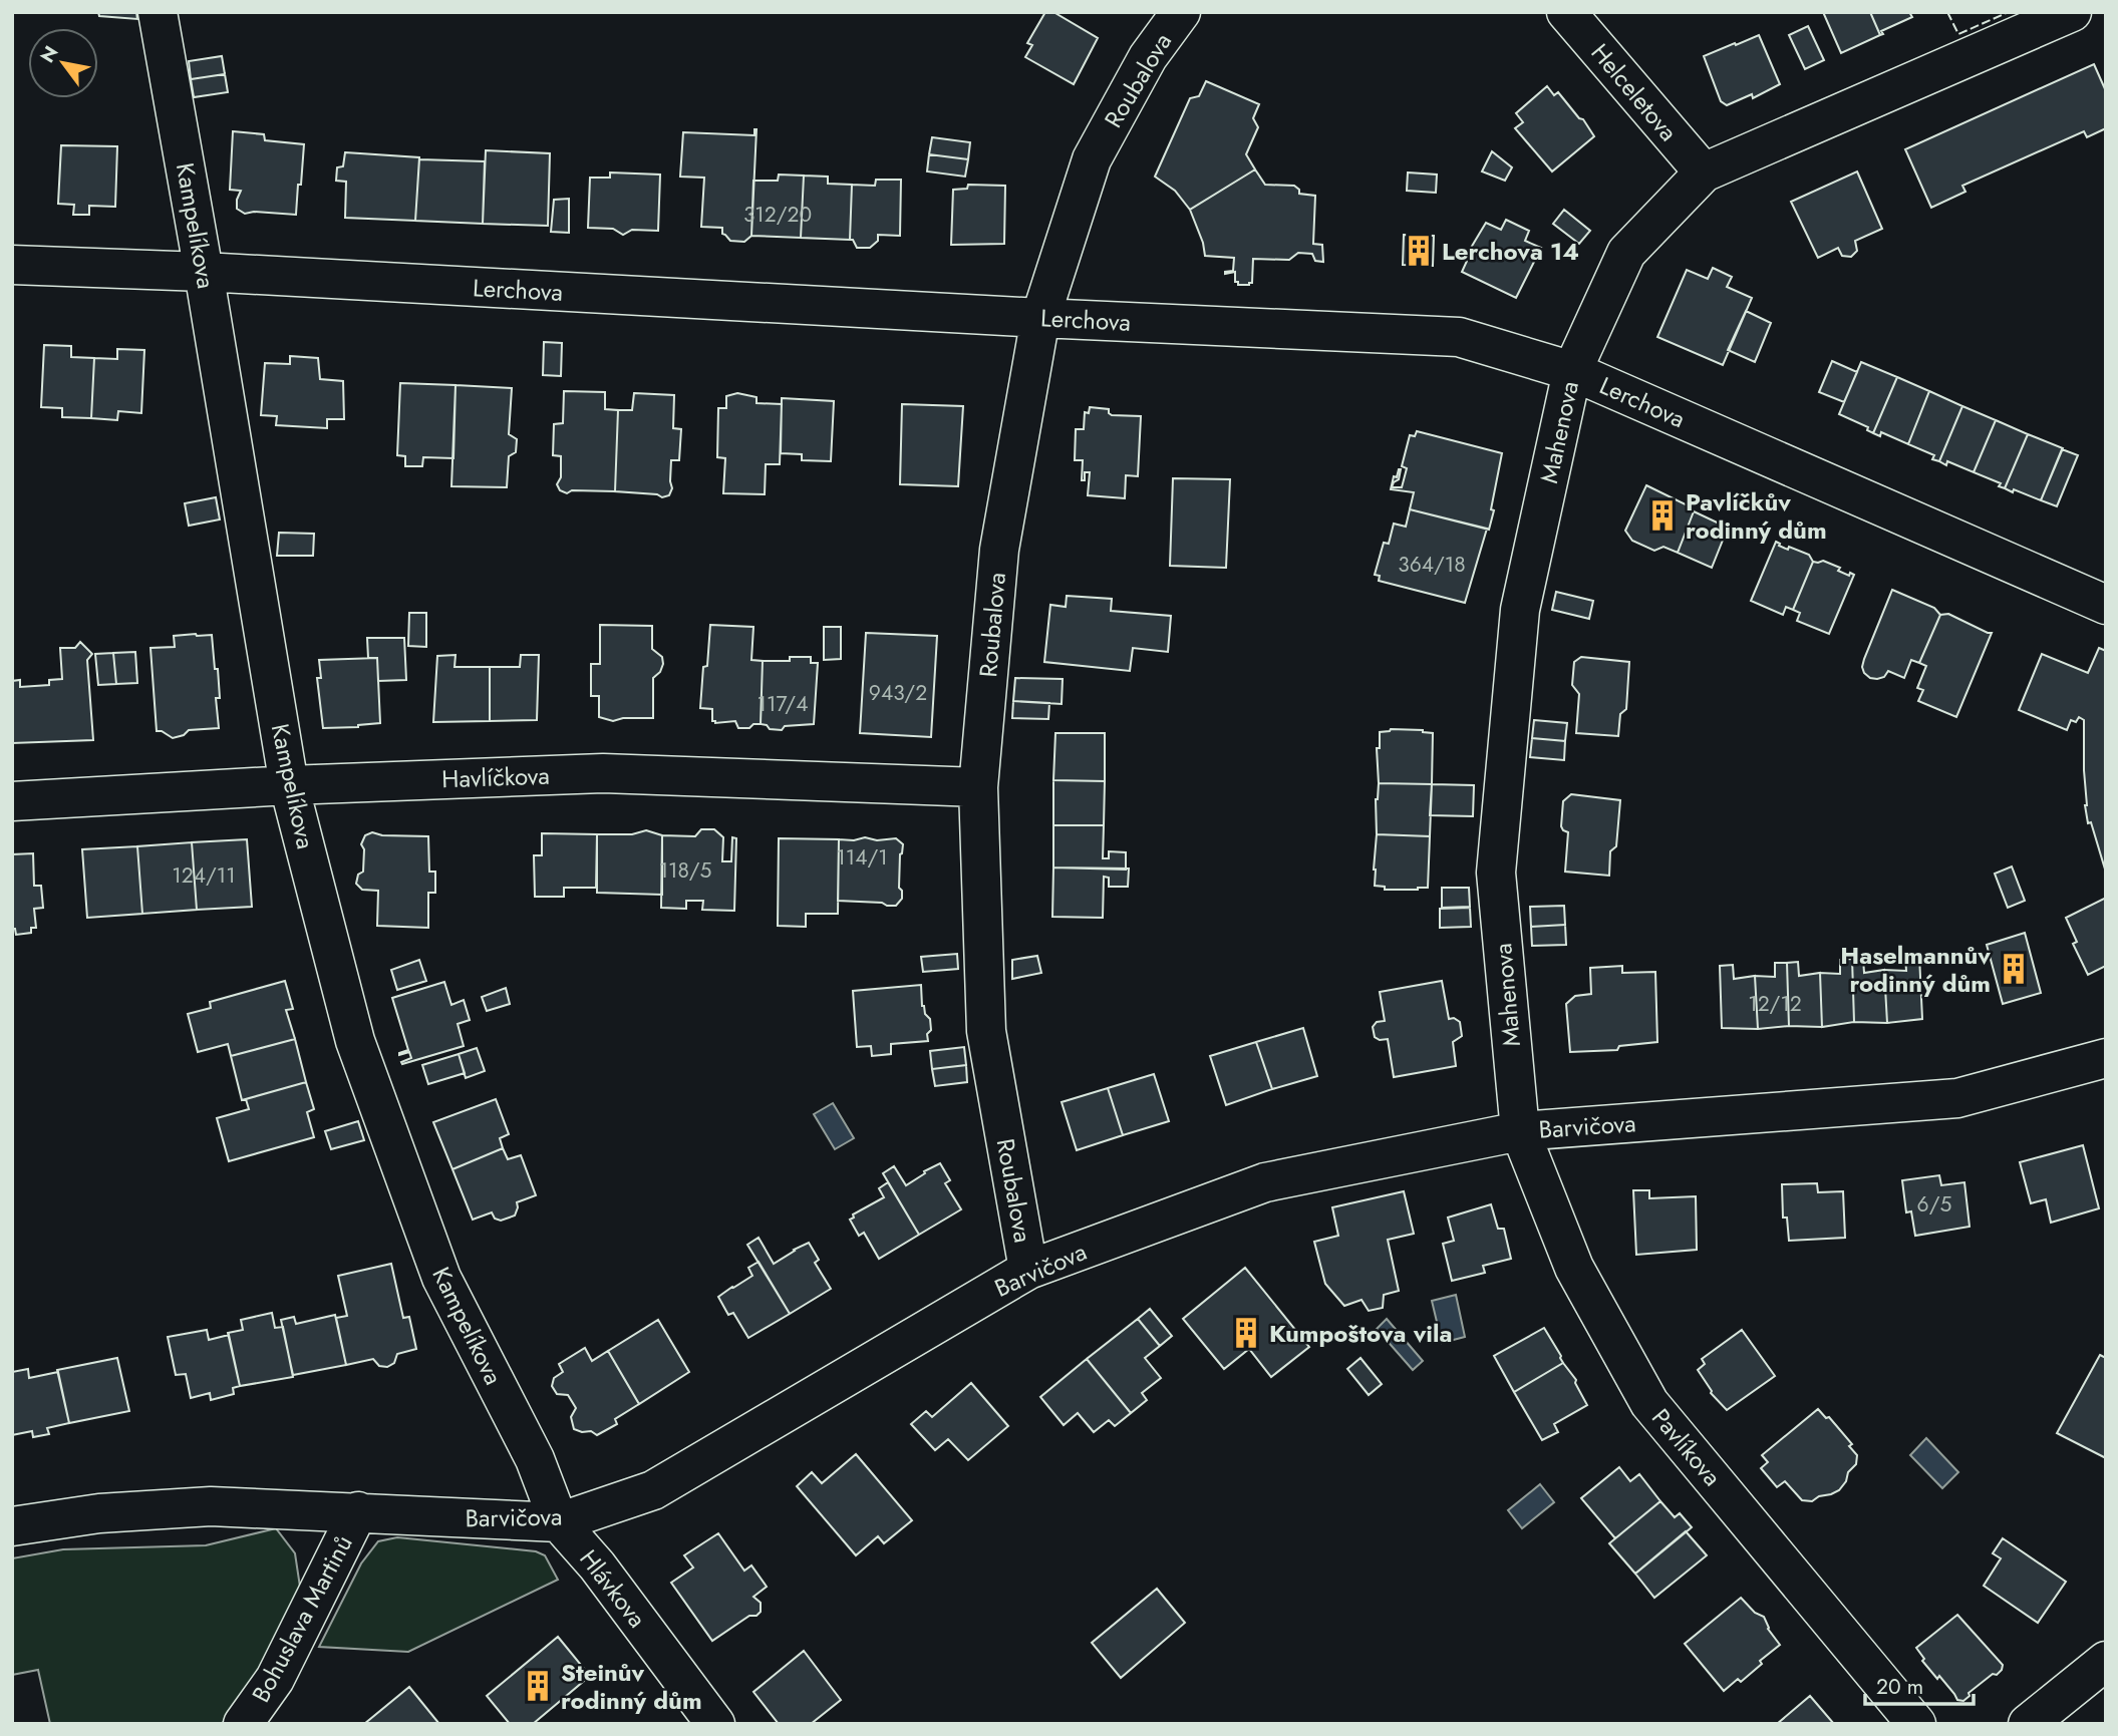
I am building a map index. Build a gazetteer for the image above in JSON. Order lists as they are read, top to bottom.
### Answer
{
  "streets": {
    "street": [
      "Roubalova",
      "Helceletova",
      "Kampelíkova",
      "Lerchova",
      "Mahenova",
      "Havlíčkova",
      "Barvičova",
      "Pavlíkova",
      "Hlávkova",
      "Bohuslava Martinů"
    ]
  },
  "crossings": [
    ["Roubalova", "Lerchova"],
    ["Roubalova", "Havlíčkova"],
    ["Roubalova", "Barvičova"],
    ["Helceletova", "Mahenova"],
    ["Kampelíkova", "Lerchova"],
    ["Kampelíkova", "Havlíčkova"],
    ["Kampelíkova", "Barvičova"],
    ["Kampelíkova", "Hlávkova"],
    ["Lerchova", "Mahenova"],
    ["Mahenova", "Barvičova"],
    ["Mahenova", "Pavlíkova"],
    ["Barvičova", "Pavlíkova"],
    ["Barvičova", "Hlávkova"],
    ["Barvičova", "Bohuslava Martinů"]
  ],
  "places": {
    "building": [
      "Lerchova 14",
      "Pavlíčkův rodinný dům",
      "Haselmannův rodinný dům",
      "Kumpoštova vila",
      "Steinův rodinný dům"
    ]
  },
  "house_numbers": [
    "312/20",
    "364/18",
    "943/2",
    "117/4",
    "114/1",
    "118/5",
    "124/11",
    "12/12",
    "6/5"
  ],
  "scale_bar": "20 m",
  "north": "top left"
}
